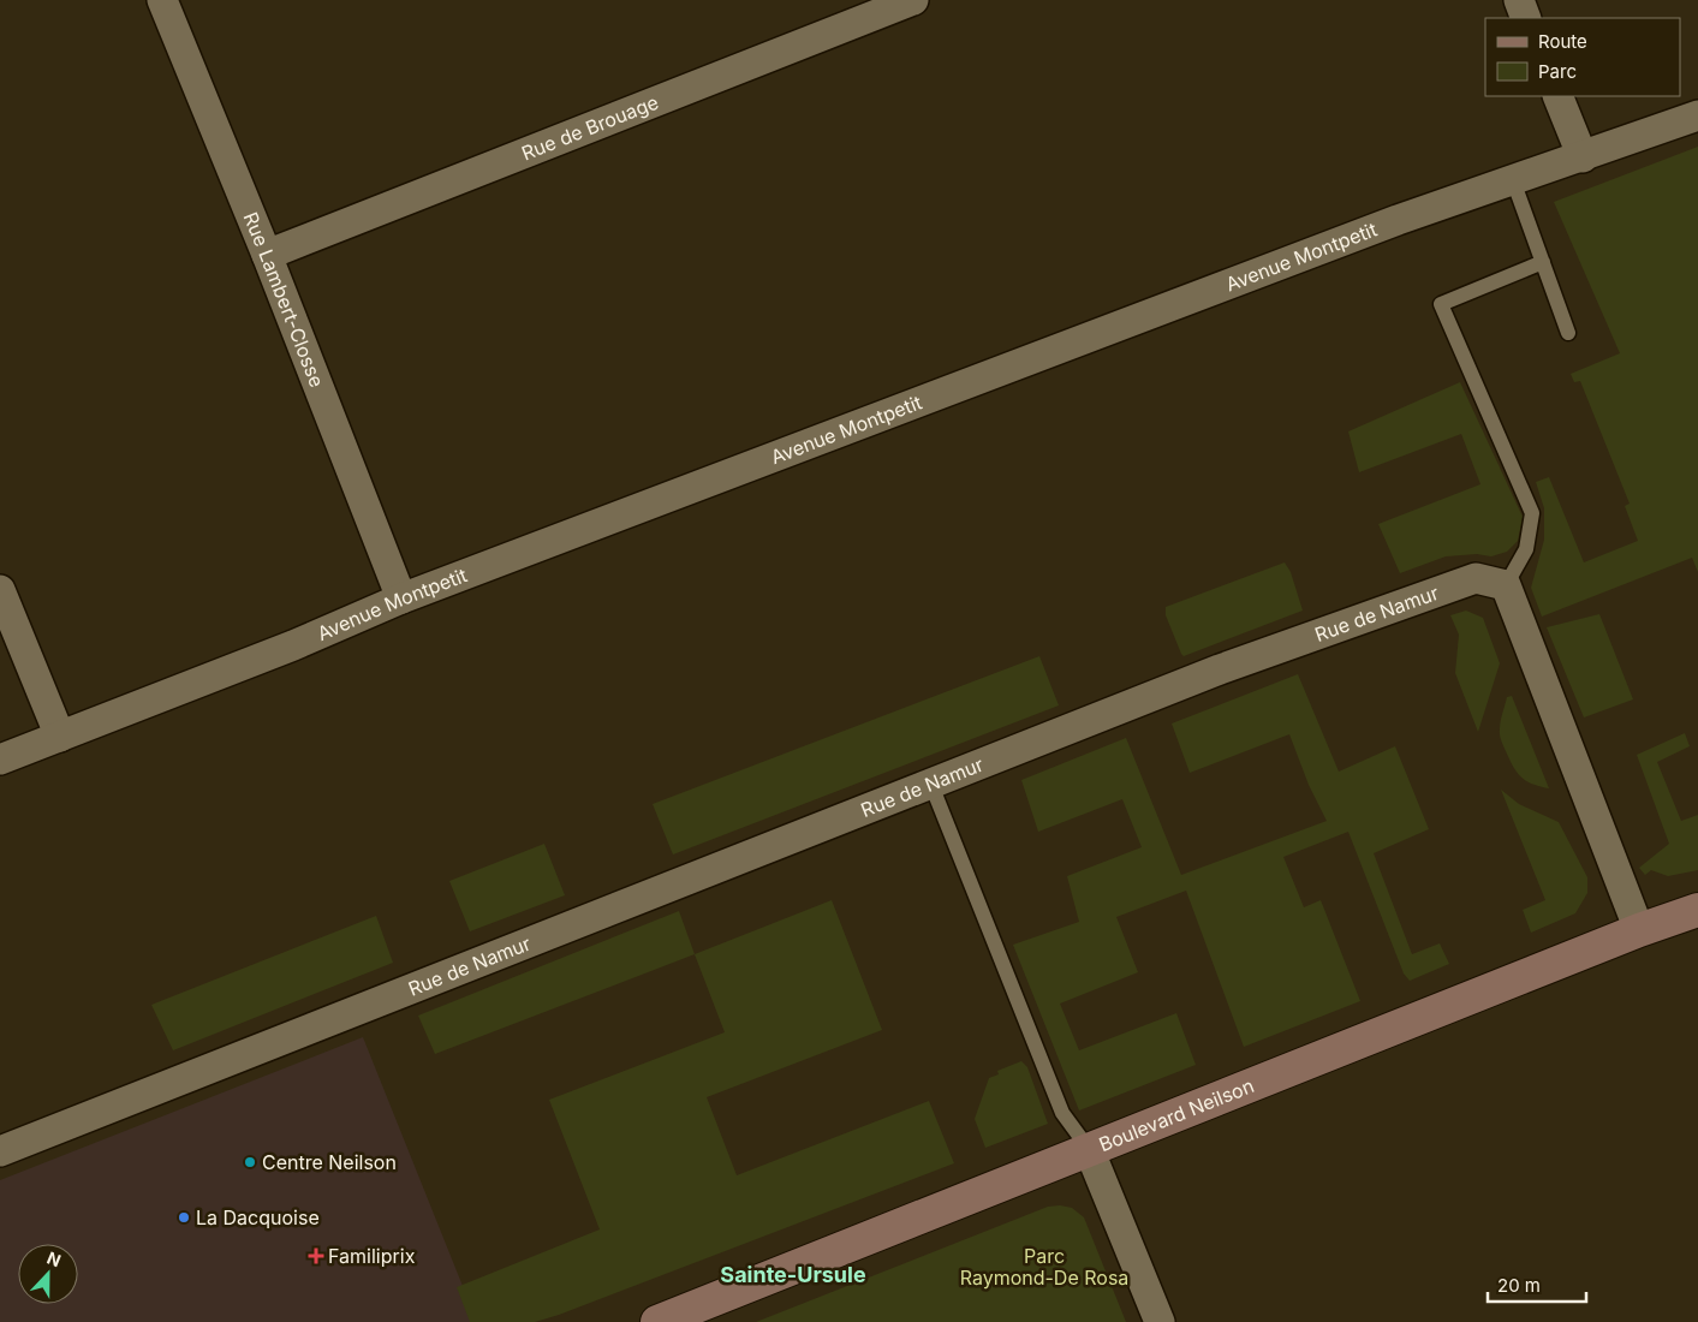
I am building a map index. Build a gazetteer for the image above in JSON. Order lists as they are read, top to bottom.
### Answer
{
  "streets": {
    "main road": ["Boulevard Neilson"],
    "street": [
      "Rue de Brouage",
      "Avenue Montpetit",
      "Rue Lambert-Closse",
      "Rue de Namur"
    ]
  },
  "crossings": [
    ["Rue de Brouage", "Rue Lambert-Closse"],
    ["Avenue Montpetit", "Rue Lambert-Closse"]
  ],
  "districts": ["Sainte-Ursule"],
  "parks": ["Parc Raymond-De Rosa"],
  "places": {
    "other": ["Centre Neilson", "La Dacquoise"],
    "health": ["Familiprix"]
  },
  "legend": ["Route", "Parc"],
  "scale_bar": "20 m",
  "north": "top"
}
